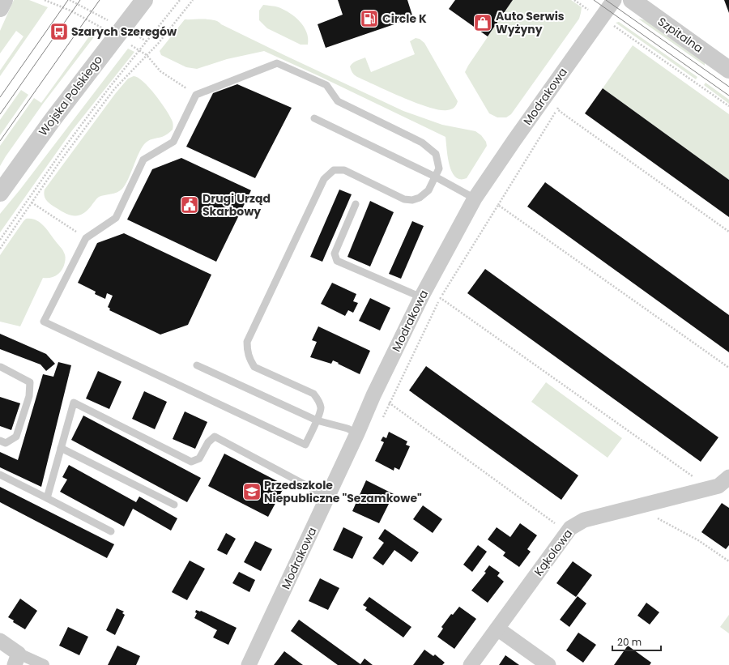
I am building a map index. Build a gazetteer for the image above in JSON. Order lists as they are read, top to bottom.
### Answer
{
  "streets": {
    "street": [
      "Szpitalna",
      "Wojska Polskiego",
      "Modrakowa",
      "Kąkolowa"
    ]
  },
  "places": {
    "fuel station": ["Circle K"],
    "shop": ["Auto Serwis Wyżyny"],
    "bus stop": ["Szarych Szeregów"],
    "public building": ["Drugi Urząd Skarbowy"],
    "school or university": ["Przedszkole Niepubliczne \"Sezamkowe\""]
  },
  "scale_bar": "20 m"
}
